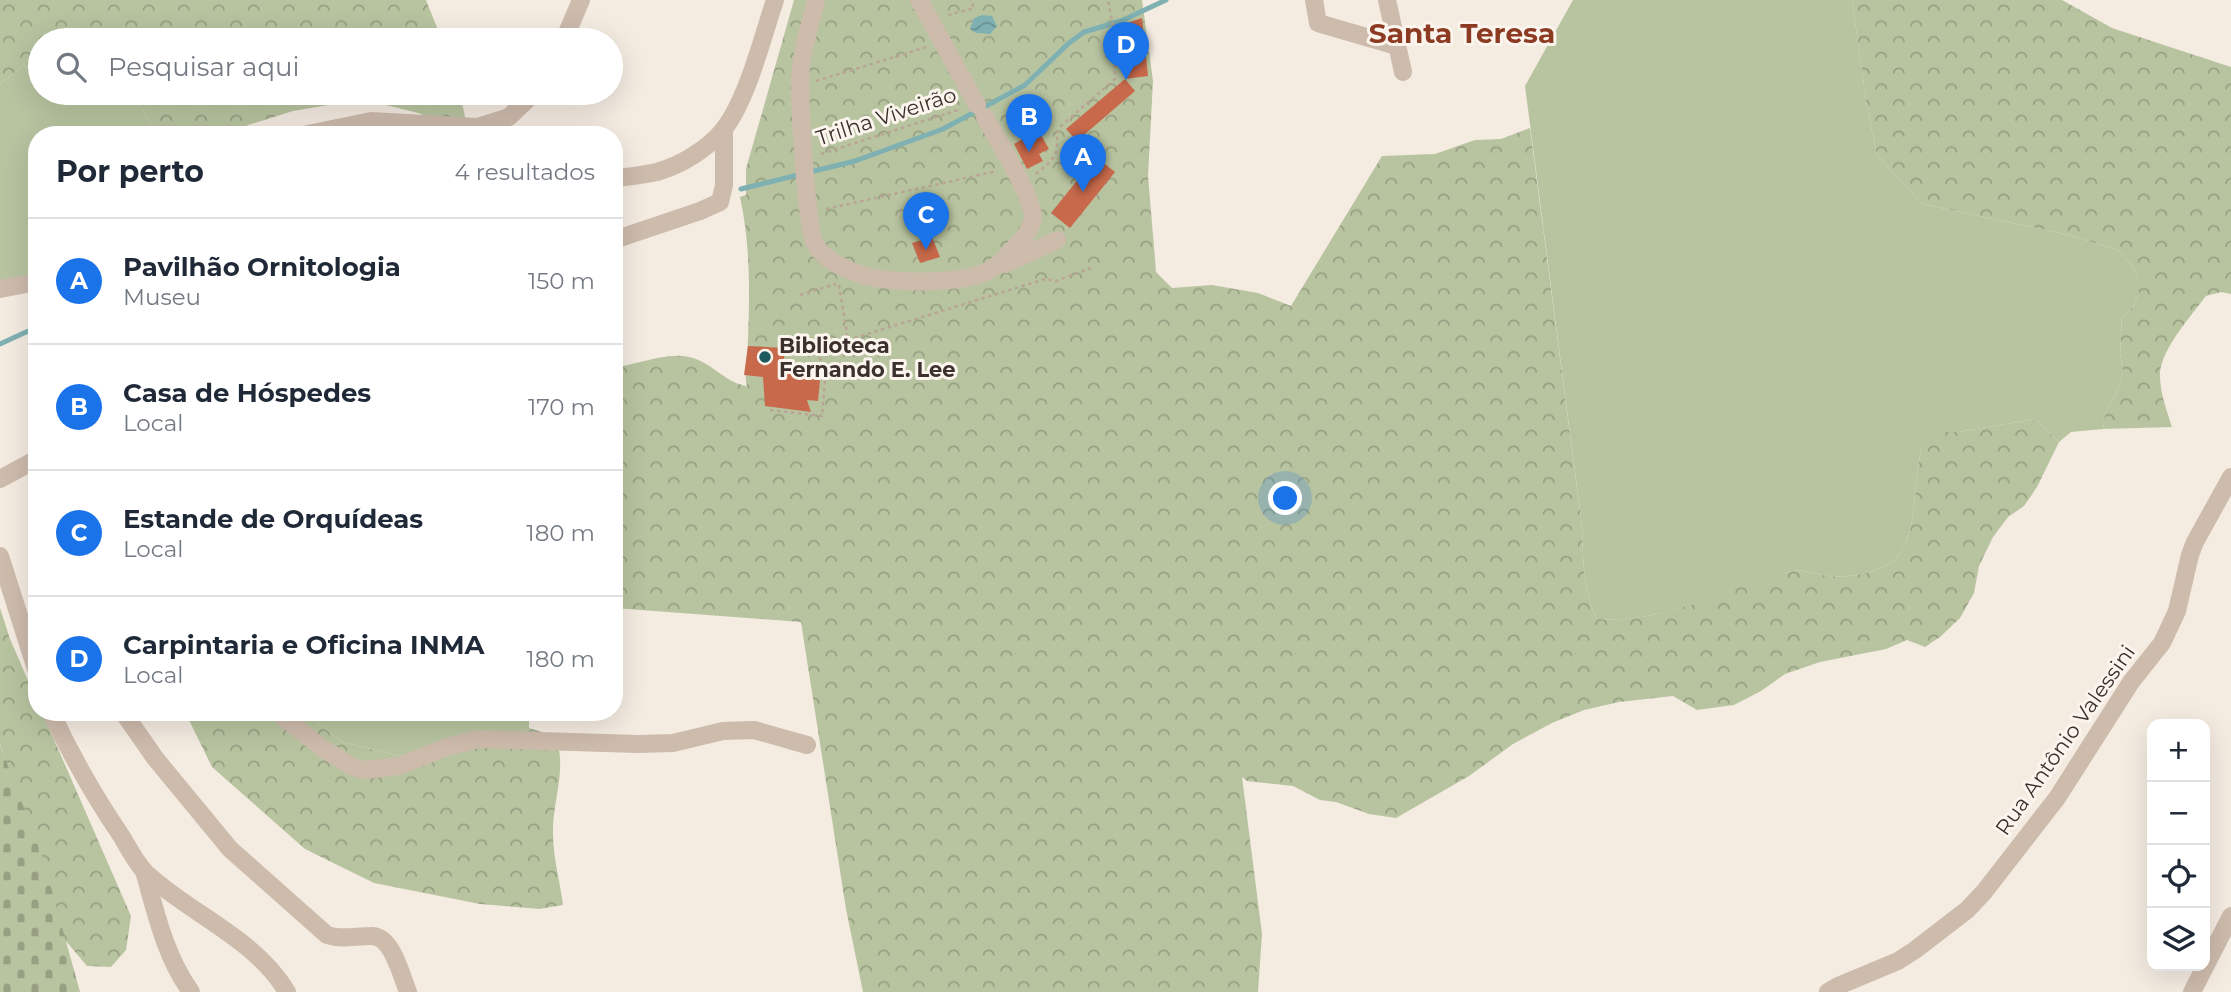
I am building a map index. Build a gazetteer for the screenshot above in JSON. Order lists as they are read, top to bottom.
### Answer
{
  "streets": {
    "street": ["Rua Antônio Valessini"],
    "path": ["Trilha Viveirão"]
  },
  "districts": ["Santa Teresa"],
  "places": ["Biblioteca Fernando E. Lee"],
  "page": {
    "pins": [
      "D",
      "B",
      "A",
      "C"
    ],
    "search": "Pesquisar aqui",
    "heading": ["Por perto", "4 resultados"],
    "list": [
      {
        "mark": "A",
        "name": "Pavilhão Ornitologia",
        "note": "Museu",
        "value": "150 m"
      },
      {
        "mark": "B",
        "name": "Casa de Hóspedes",
        "note": "Local",
        "value": "170 m"
      },
      {
        "mark": "C",
        "name": "Estande de Orquídeas",
        "note": "Local",
        "value": "180 m"
      },
      {
        "mark": "D",
        "name": "Carpintaria e Oficina INMA",
        "note": "Local",
        "value": "180 m"
      }
    ],
    "map_buttons": ["+", "−"]
  }
}
